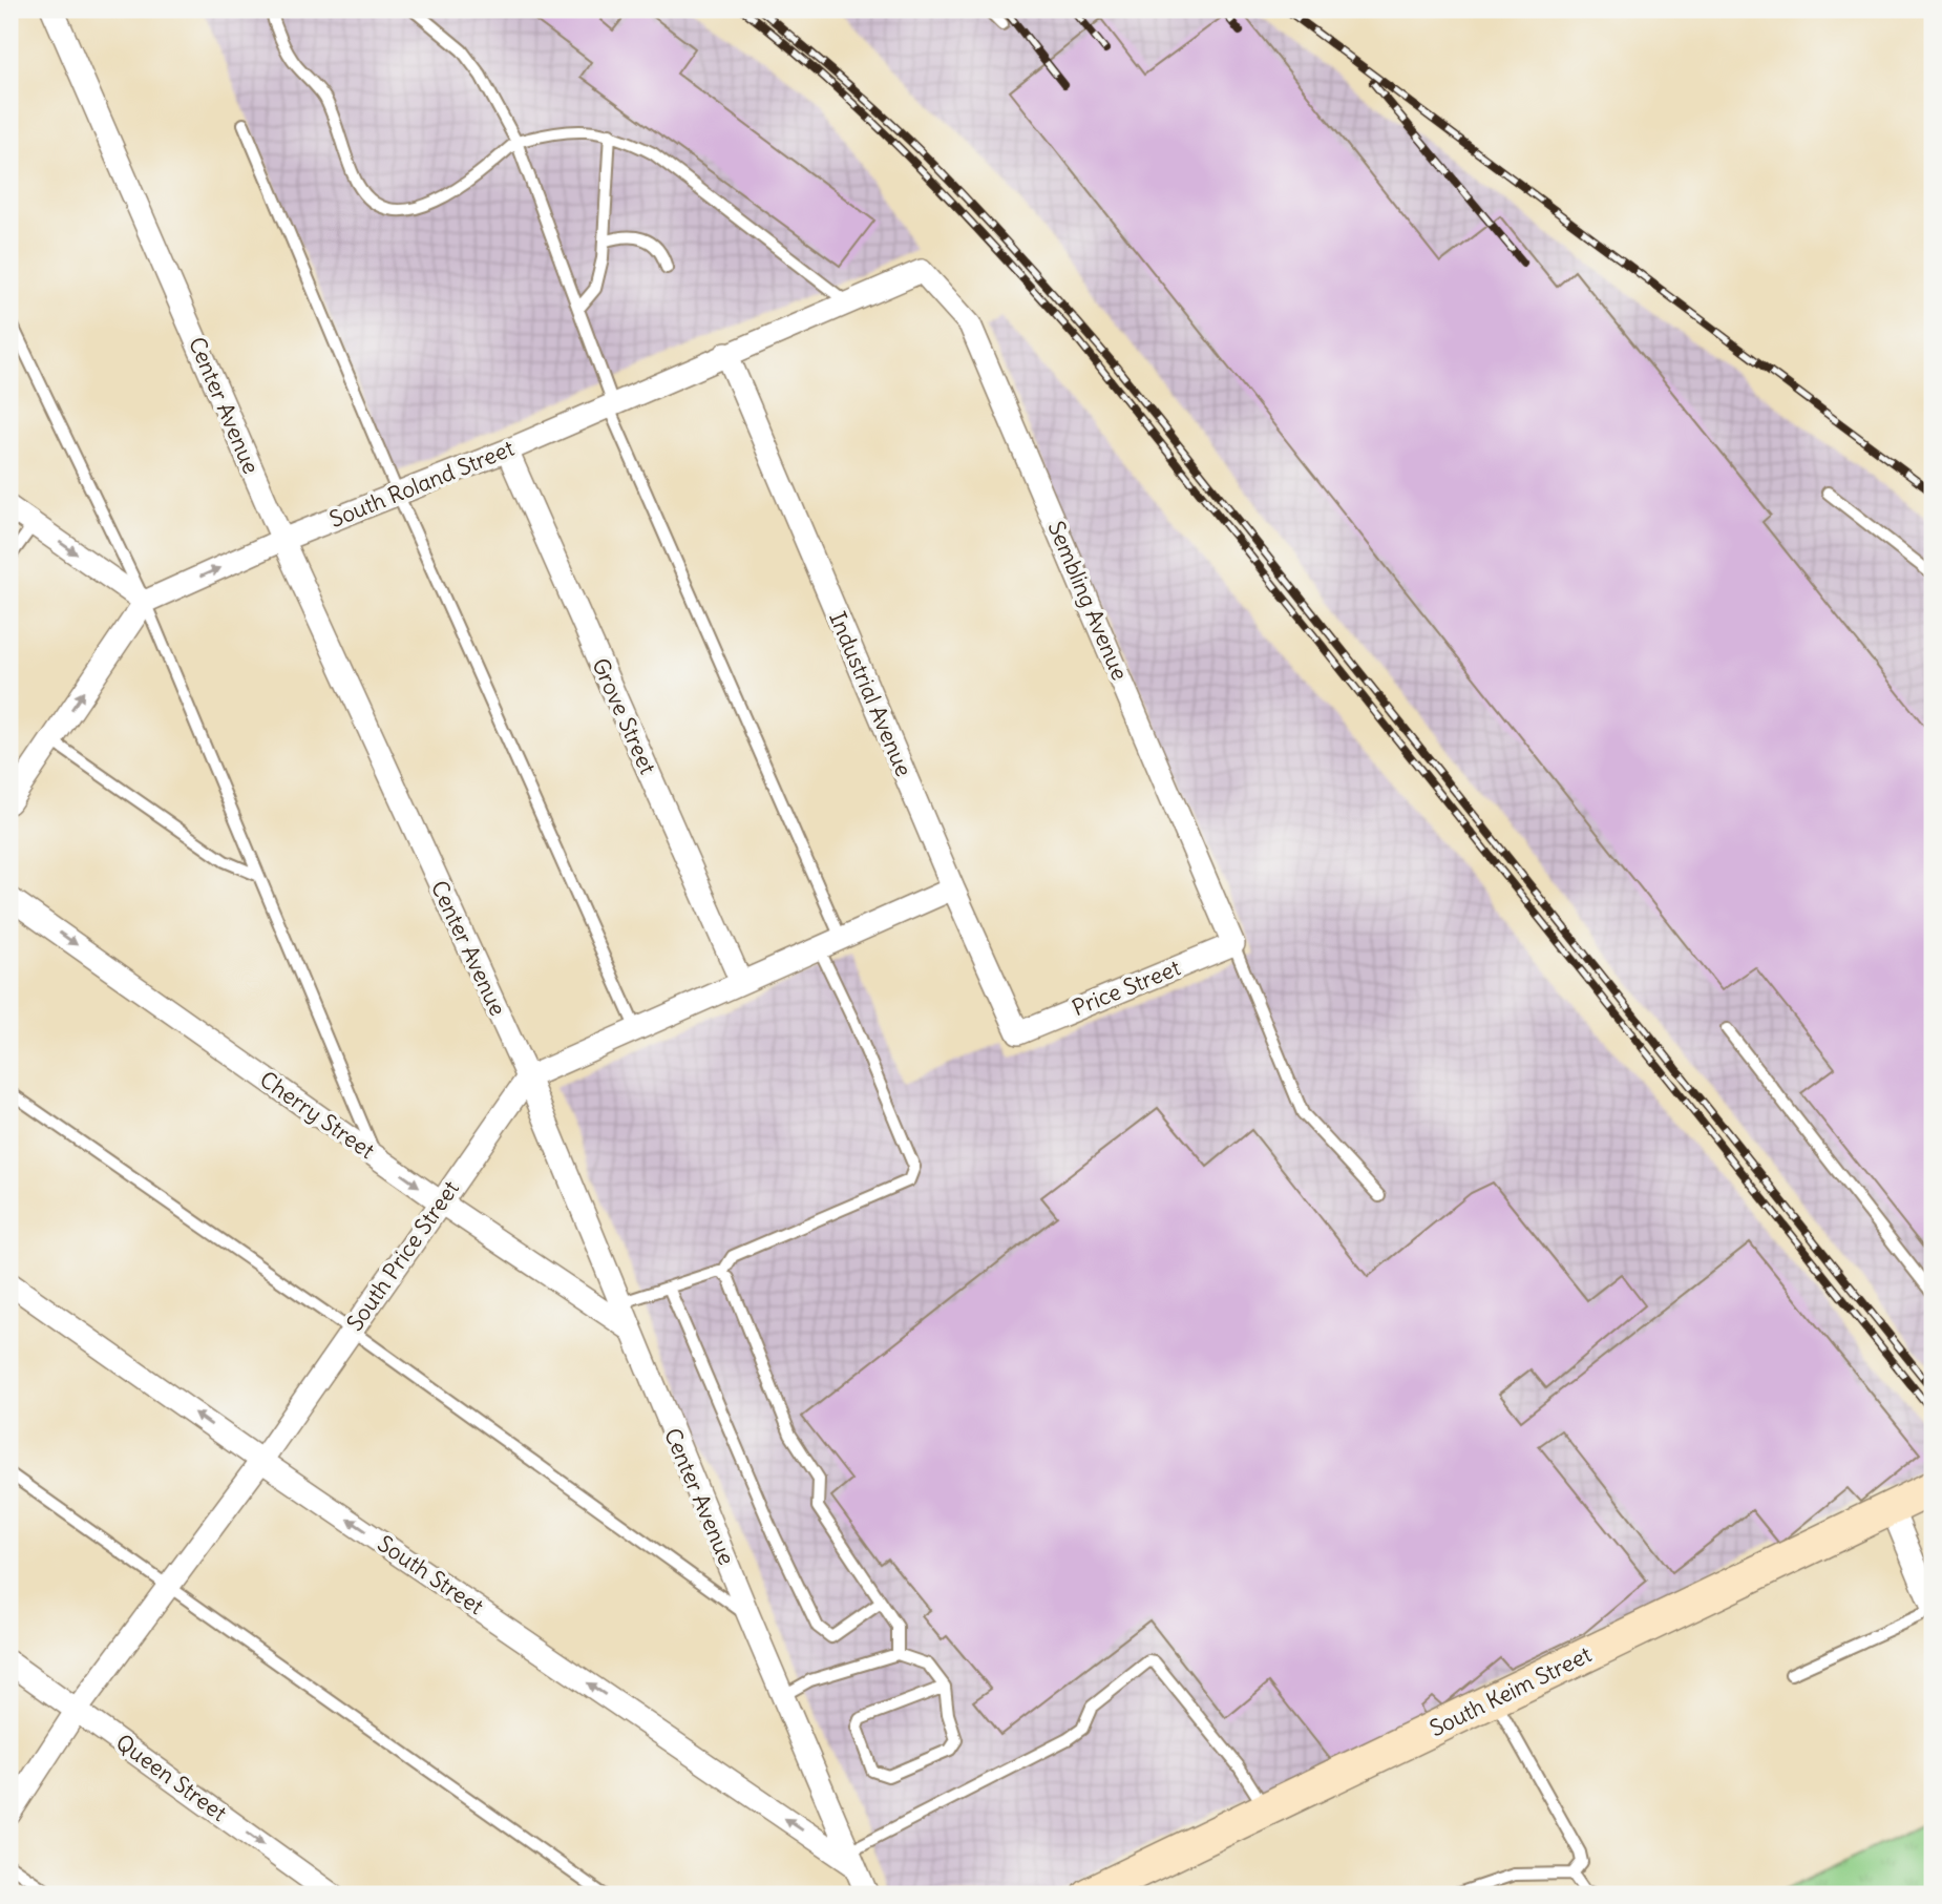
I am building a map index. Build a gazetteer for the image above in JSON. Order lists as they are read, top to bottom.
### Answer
{
  "streets": {
    "street": [
      "Center Avenue",
      "South Roland Street",
      "Sembling Avenue",
      "Industrial Avenue",
      "Grove Street",
      "Price Street",
      "Cherry Street",
      "South Price Street",
      "South Street",
      "South Keim Street",
      "Queen Street"
    ]
  },
  "crossings": [
    ["Center Avenue", "South Roland Street"],
    ["Center Avenue", "Cherry Street"],
    ["Center Avenue", "South Price Street"],
    ["Center Avenue", "South Street"],
    ["South Roland Street", "Sembling Avenue"],
    ["South Roland Street", "Industrial Avenue"],
    ["South Roland Street", "Grove Street"],
    ["Sembling Avenue", "Price Street"],
    ["Industrial Avenue", "Price Street"],
    ["Cherry Street", "South Price Street"],
    ["South Price Street", "South Street"],
    ["South Price Street", "Queen Street"]
  ],
  "one_way": ["Cherry Street", "South Street", "Queen Street"]
}
